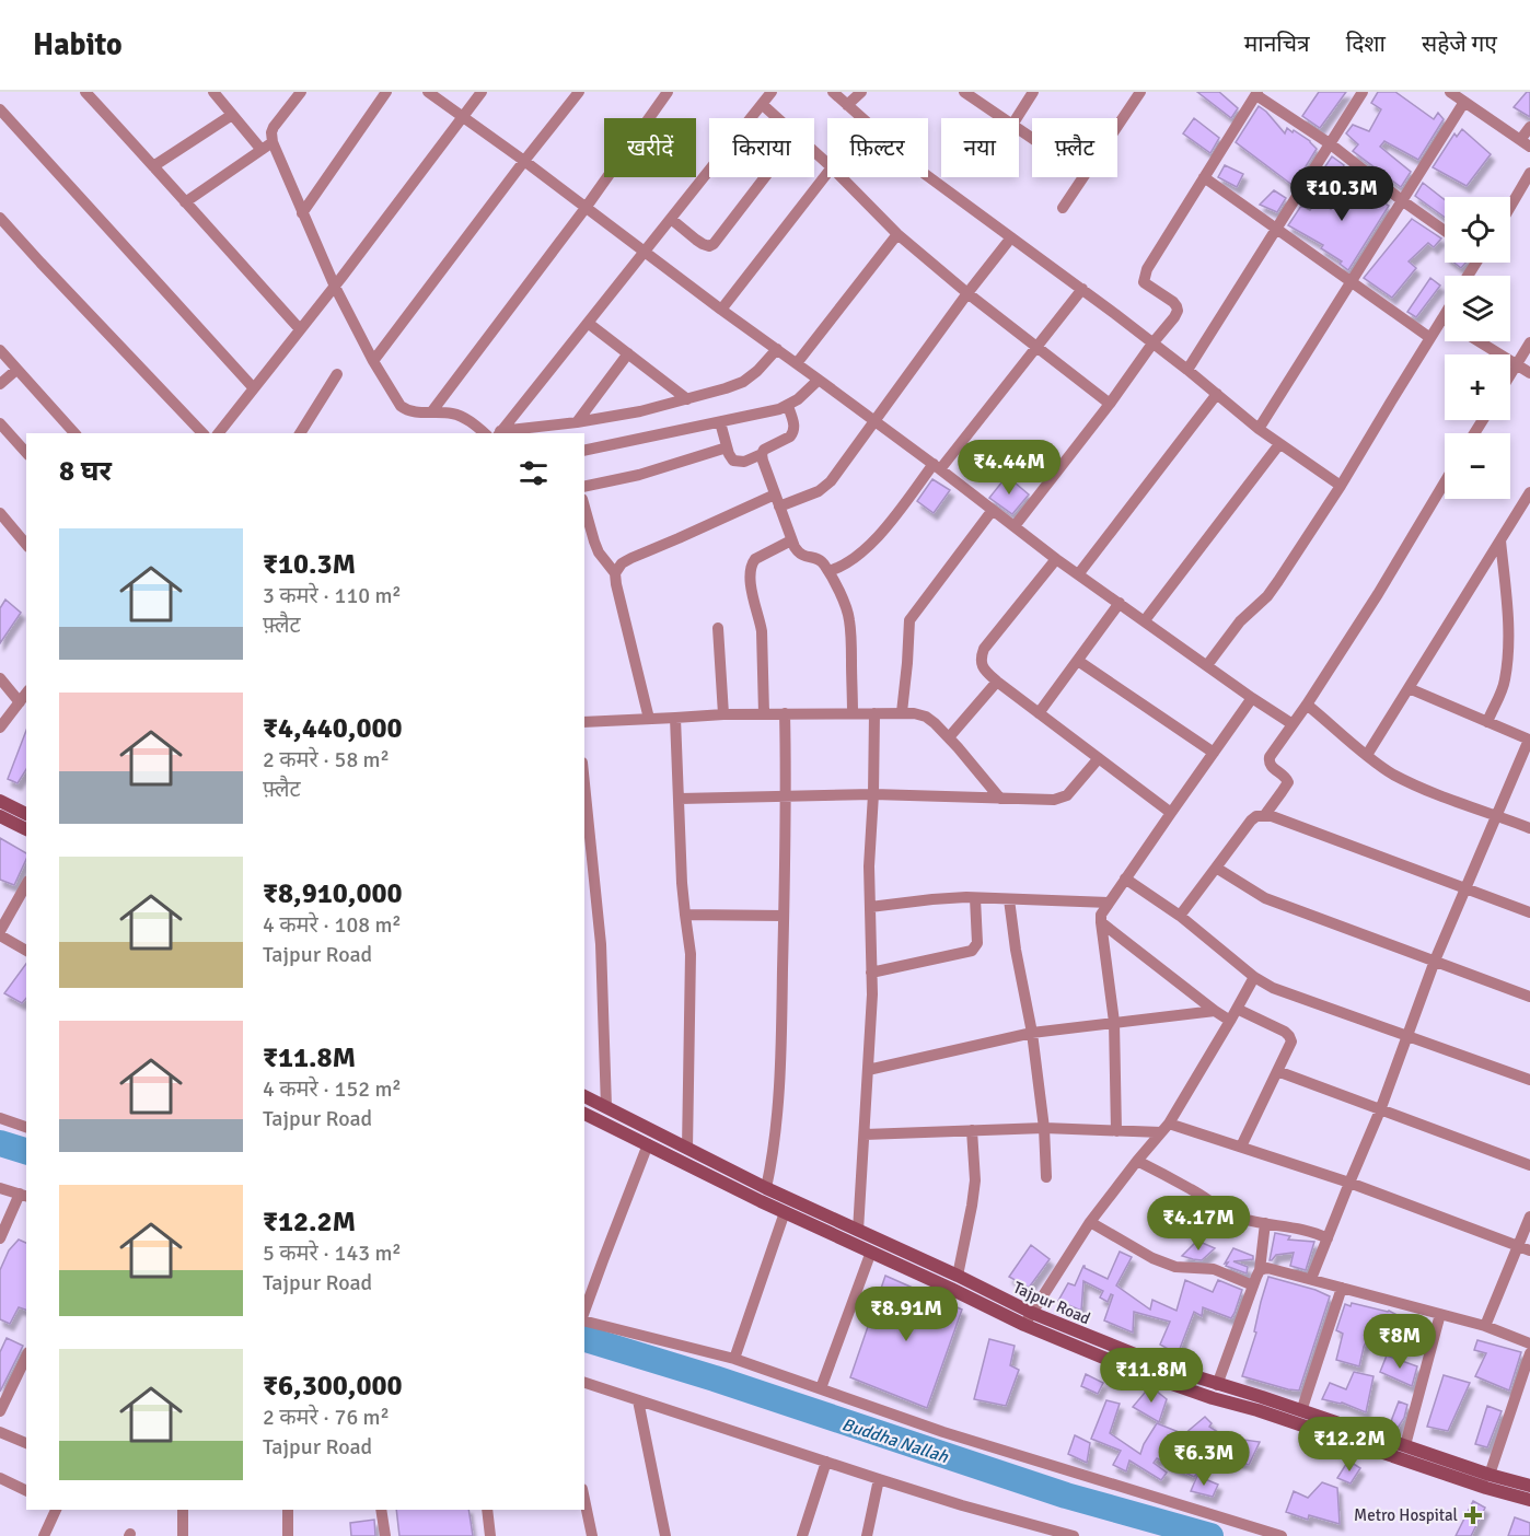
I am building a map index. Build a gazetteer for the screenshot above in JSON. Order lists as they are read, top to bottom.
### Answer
{
  "streets": {
    "main road": ["Tajpur Road"]
  },
  "water": ["Buddha Nallah"],
  "places": {
    "health": ["Metro Hospital"]
  },
  "page": {
    "header": "Habito",
    "nav": ["मानचित्र", "दिशा", "सहेजे गए"],
    "chip": [
      "खरीदें",
      "किराया",
      "फ़िल्टर",
      "नया",
      "फ़्लैट"
    ],
    "price": [
      "₹10.3M",
      "₹4.44M",
      "₹4.17M",
      "₹8.91M",
      "₹8M",
      "₹11.8M",
      "₹12.2M",
      "₹6.3M"
    ],
    "map_buttons": ["+", "−"],
    "heading": "8 घर",
    "list": [
      {
        "name": "₹10.3M",
        "note": "3 कमरे · 110 m² · फ़्लैट"
      },
      {
        "name": "₹4,440,000",
        "note": "2 कमरे · 58 m² · फ़्लैट"
      },
      {
        "name": "₹8,910,000",
        "note": "4 कमरे · 108 m² · Tajpur Road"
      },
      {
        "name": "₹11.8M",
        "note": "4 कमरे · 152 m² · Tajpur Road"
      },
      {
        "name": "₹12.2M",
        "note": "5 कमरे · 143 m² · Tajpur Road"
      },
      {
        "name": "₹6,300,000",
        "note": "2 कमरे · 76 m² · Tajpur Road"
      }
    ]
  }
}
